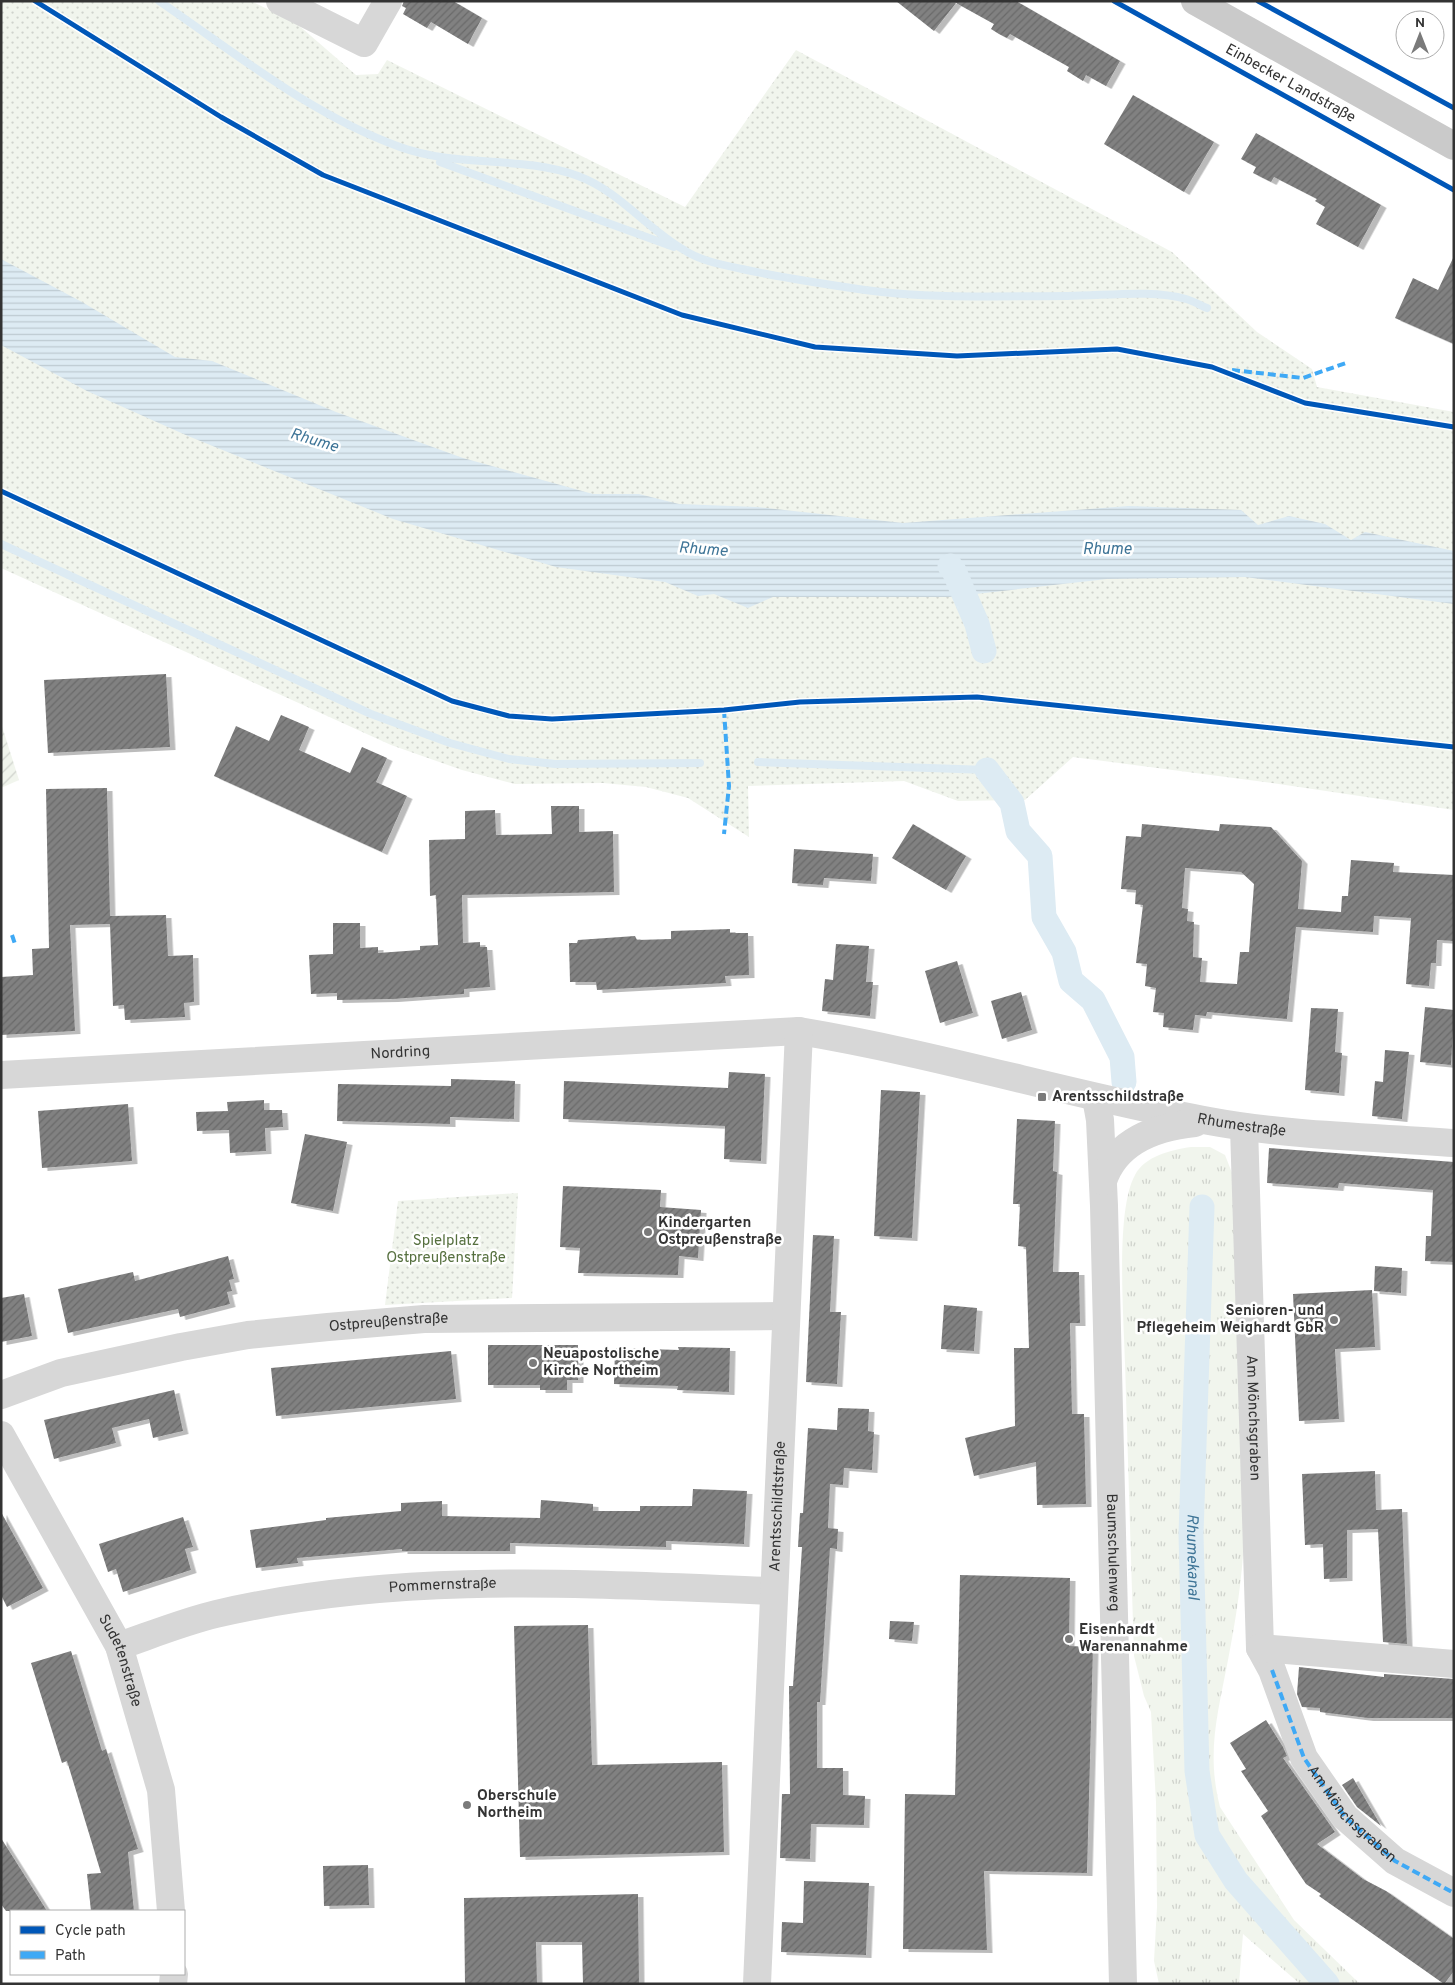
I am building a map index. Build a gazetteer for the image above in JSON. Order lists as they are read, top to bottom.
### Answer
{
  "streets": {
    "main road": ["Einbecker Landstraße"],
    "street": [
      "Nordring",
      "Rhumestraße",
      "Ostpreußenstraße",
      "Am Mönchsgraben",
      "Arentsschildtstraße",
      "Baumschulenweg",
      "Pommernstraße",
      "Sudetenstraße"
    ]
  },
  "crossings": [
    ["Nordring", "Rhumestraße"],
    ["Nordring", "Arentsschildtstraße"],
    ["Rhumestraße", "Am Mönchsgraben"],
    ["Rhumestraße", "Arentsschildtstraße"],
    ["Rhumestraße", "Baumschulenweg"],
    ["Ostpreußenstraße", "Arentsschildtstraße"],
    ["Arentsschildtstraße", "Pommernstraße"],
    ["Pommernstraße", "Sudetenstraße"]
  ],
  "water": ["Rhume", "Rhumekanal"],
  "parks": ["Spielplatz Ostpreußenstraße"],
  "places": {
    "transit": ["Arentsschildstraße"],
    "other": [
      "Kindergarten Ostpreußenstraße",
      "Senioren- und Pflegeheim Weighardt GbR",
      "Neuapostolische Kirche Northeim",
      "Eisenhardt Warenannahme",
      "Oberschule Northeim"
    ]
  },
  "legend": ["Cycle path", "Path"],
  "north": "top"
}
